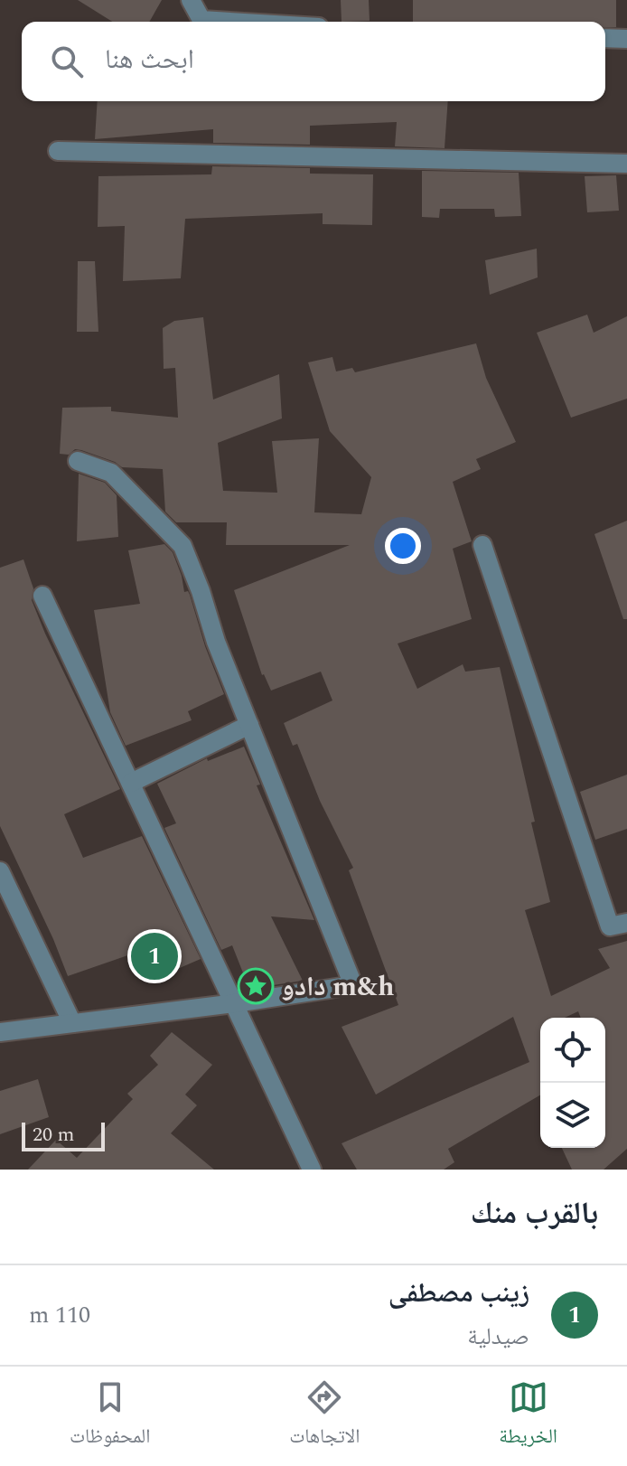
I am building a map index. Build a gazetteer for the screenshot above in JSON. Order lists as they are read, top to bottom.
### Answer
{
  "places": {
    "place": ["دادو m&h"]
  },
  "scale_bar": "20 m",
  "page": {
    "search": "ابحث هنا",
    "pins": "1",
    "scale": "20 m",
    "heading": "بالقرب منك",
    "list": [
      {
        "mark": "1",
        "name": "زينب مصطفى",
        "note": "صيدلية",
        "value": "110 m"
      }
    ],
    "nav": ["الخريطة", "الاتجاهات", "المحفوظات"]
  }
}
